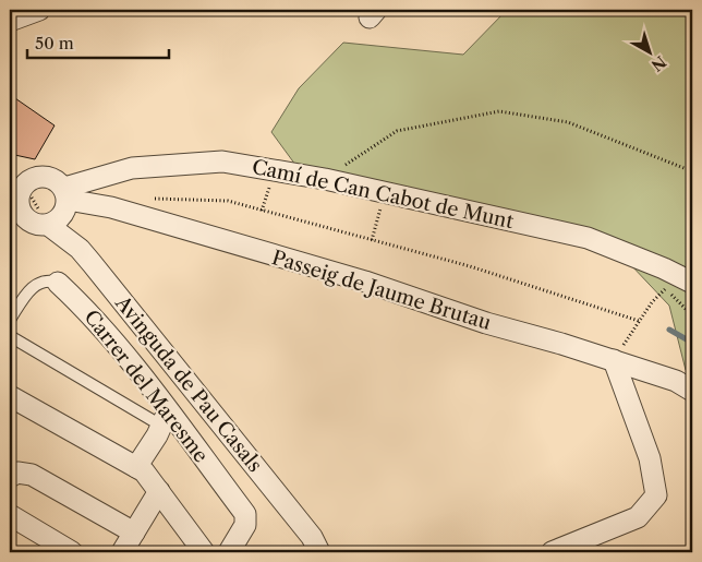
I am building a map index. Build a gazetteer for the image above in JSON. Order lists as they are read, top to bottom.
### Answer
{
  "streets": {
    "street": [
      "Camí de Can Cabot de Munt",
      "Passeig de Jaume Brutau",
      "Avinguda de Pau Casals",
      "Carrer del Maresme"
    ]
  },
  "crossings": [
    ["Camí de Can Cabot de Munt", "Passeig de Jaume Brutau"],
    ["Camí de Can Cabot de Munt", "Avinguda de Pau Casals"],
    ["Passeig de Jaume Brutau", "Avinguda de Pau Casals"]
  ],
  "scale_bar": "50 m",
  "north": "bottom right"
}
